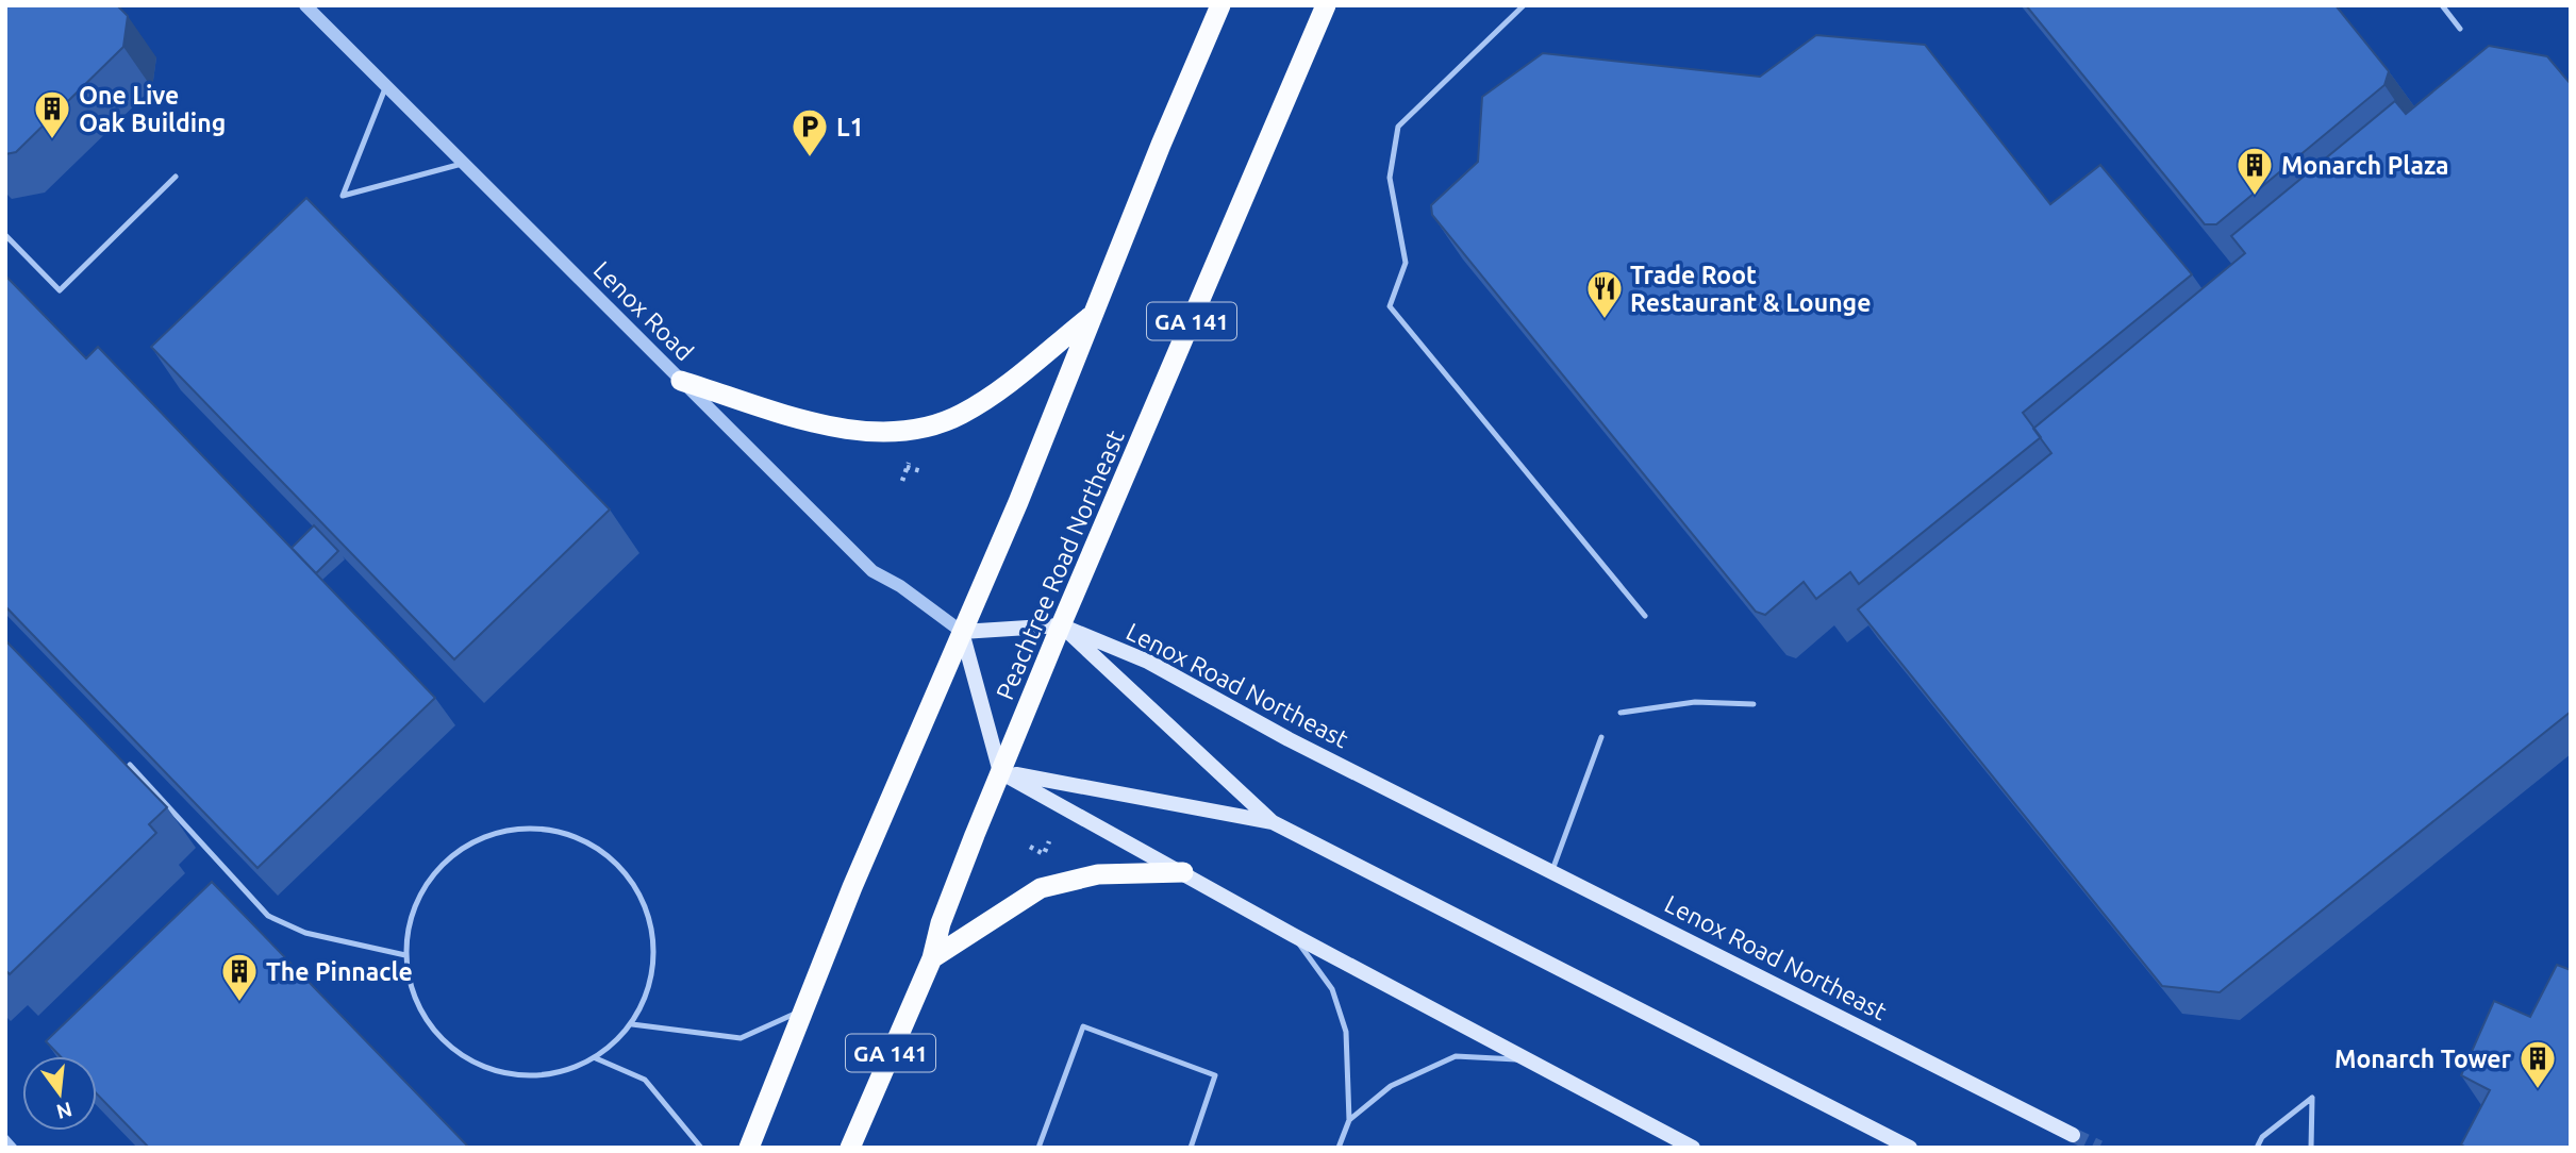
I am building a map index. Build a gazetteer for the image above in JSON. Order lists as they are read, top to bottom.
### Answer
{
  "streets": {
    "highway": ["GA 141", "Peachtree Road Northeast"],
    "main road": ["Lenox Road Northeast"],
    "street": ["Lenox Road"]
  },
  "crossings": [
    ["Lenox Road", "Lenox Road Northeast"],
    ["Peachtree Road Northeast", "Lenox Road Northeast"]
  ],
  "places": {
    "building": [
      "One Live Oak Building",
      "Monarch Plaza",
      "The Pinnacle",
      "Monarch Tower"
    ],
    "parking": ["L1"],
    "restaurant": ["Trade Root Restaurant & Lounge"]
  },
  "north": "bottom"
}
